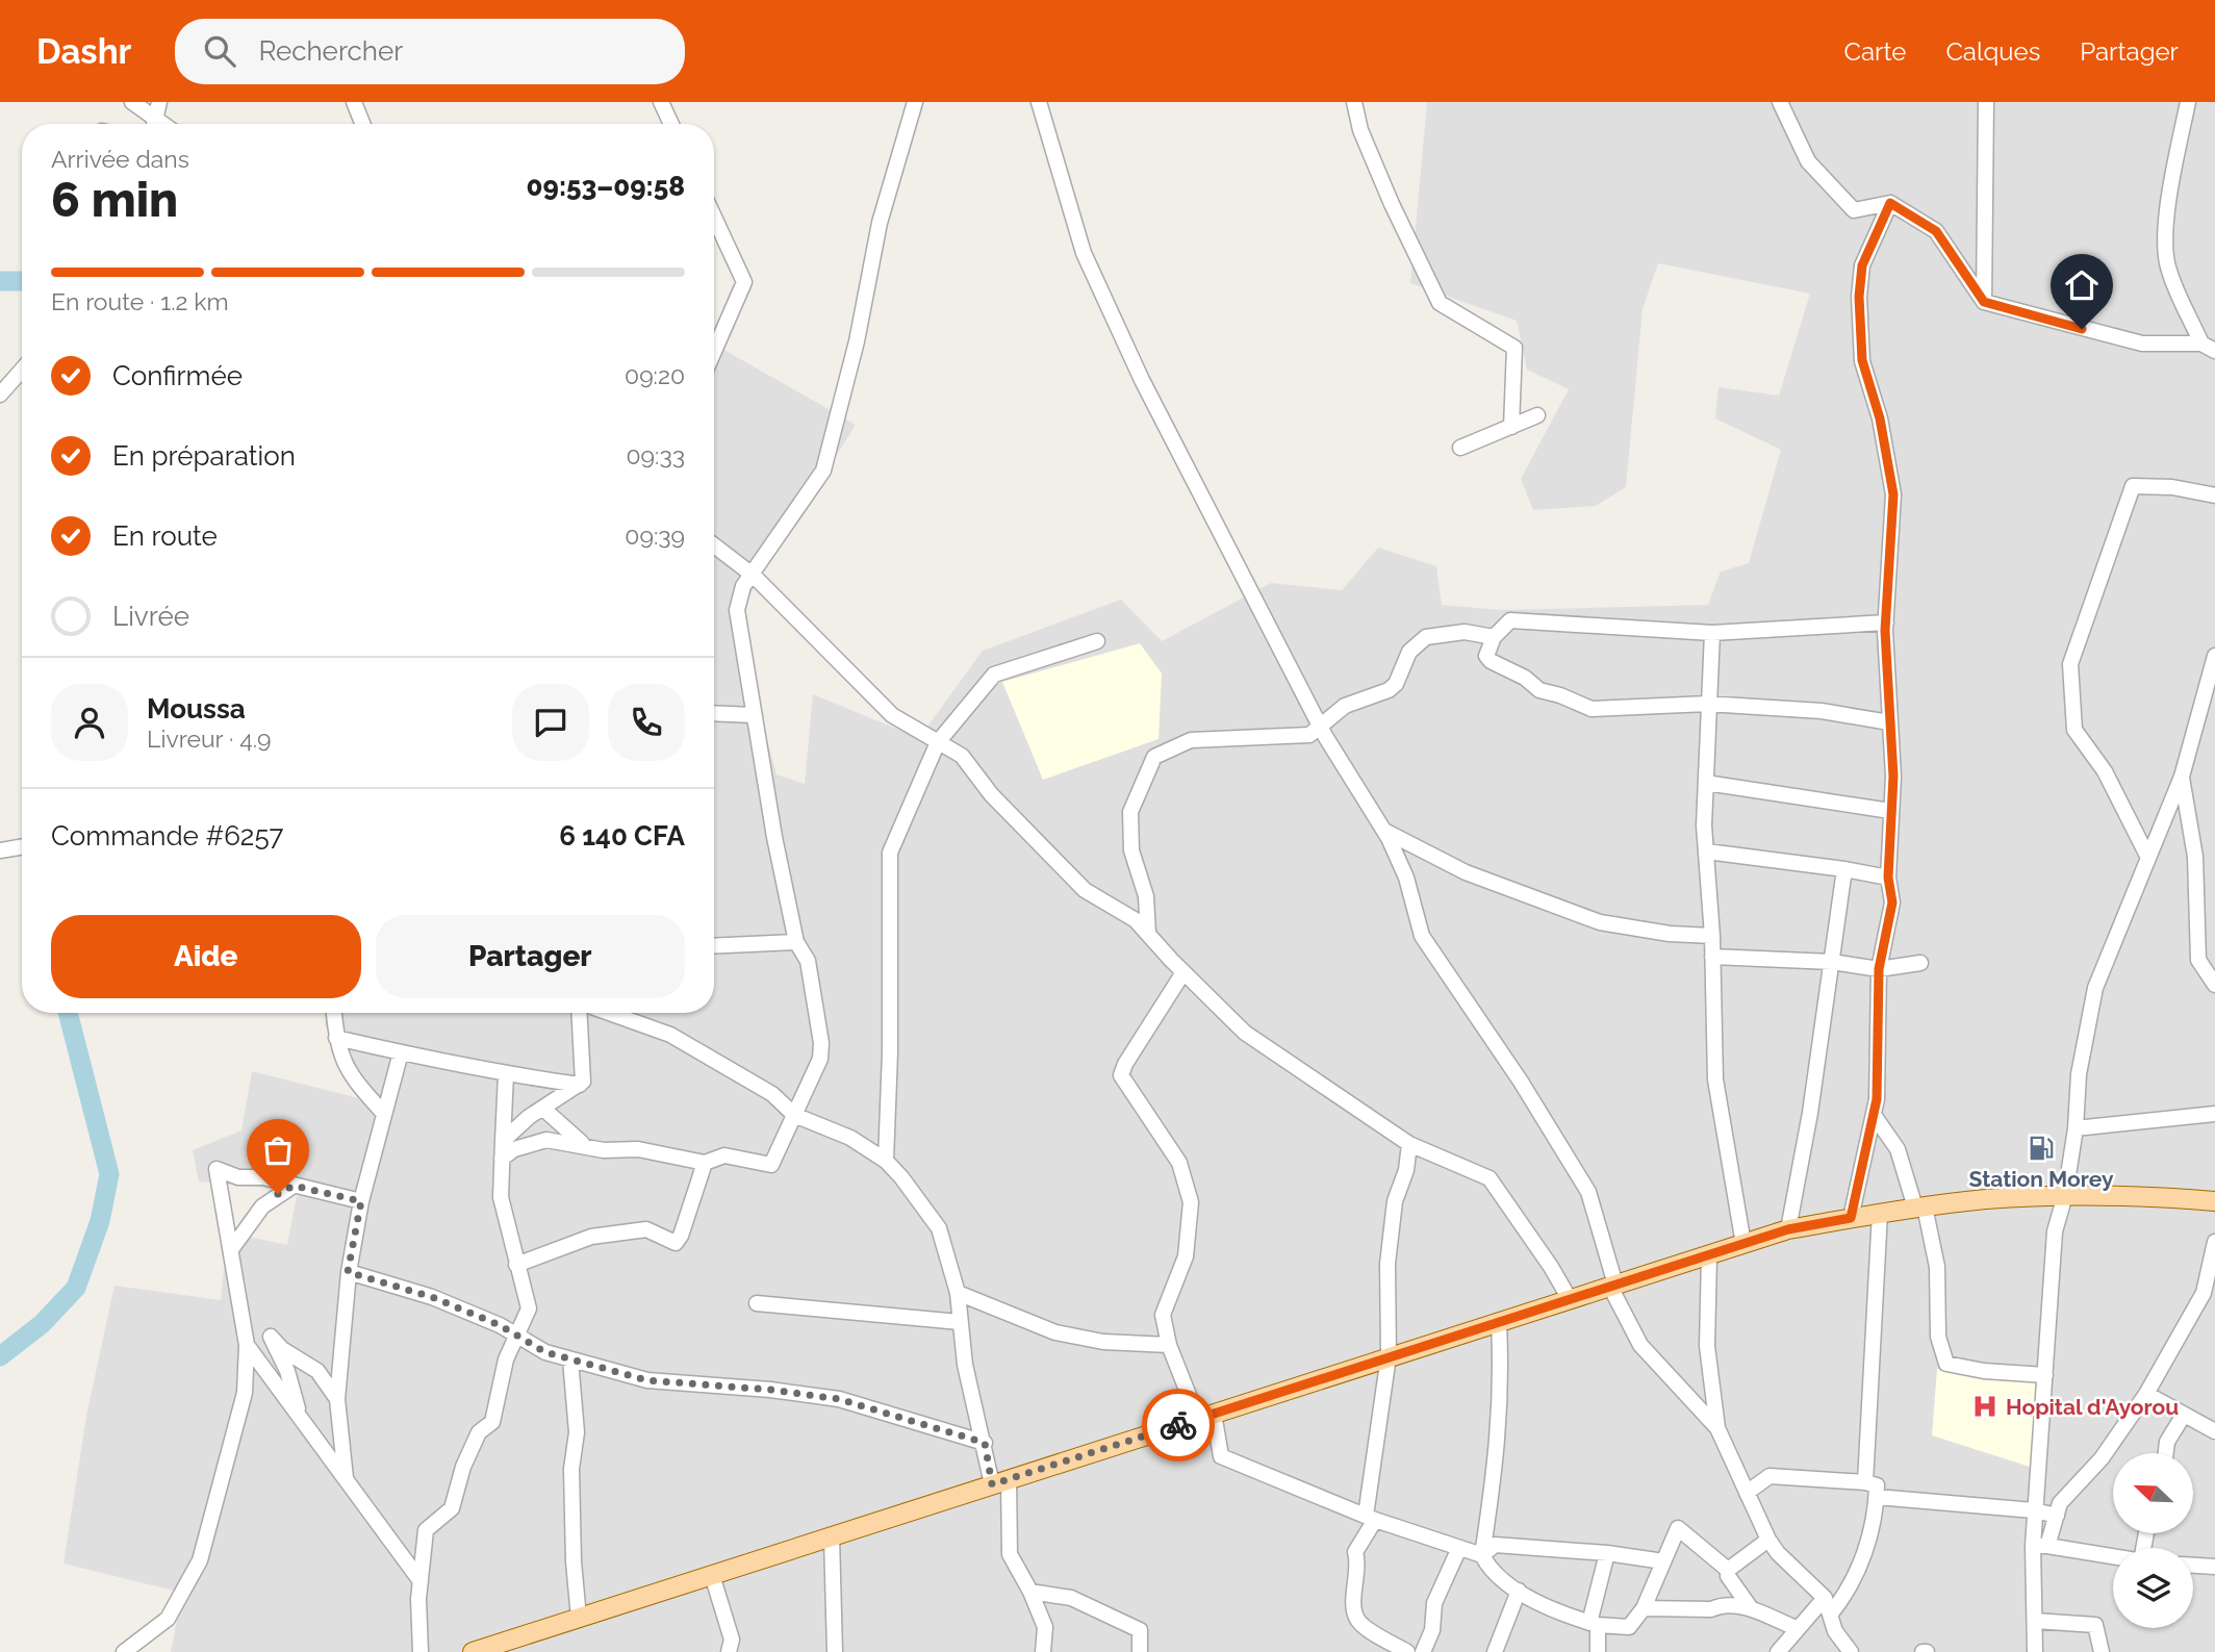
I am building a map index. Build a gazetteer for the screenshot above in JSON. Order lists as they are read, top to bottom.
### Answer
{
  "places": {
    "fuel station": ["Station Morey"],
    "hospital": ["Hopital d'Ayorou"]
  },
  "north": "top left",
  "page": {
    "header": "Dashr",
    "search": "Rechercher",
    "nav": ["Carte", "Calques", "Partager"],
    "heading": ["6 min", "Arrivée dans", "09:53–09:58"],
    "panel": [
      "Moussa",
      "Livreur · 4.9",
      "Commande #6257",
      "6 140 CFA"
    ],
    "bar": "En route · 1.2 km",
    "list": [
      ["Confirmée", "09:20"],
      ["En préparation", "09:33"],
      ["En route", "09:39"],
      "Livrée"
    ],
    "buttons": ["Aide", "Partager"]
  }
}
